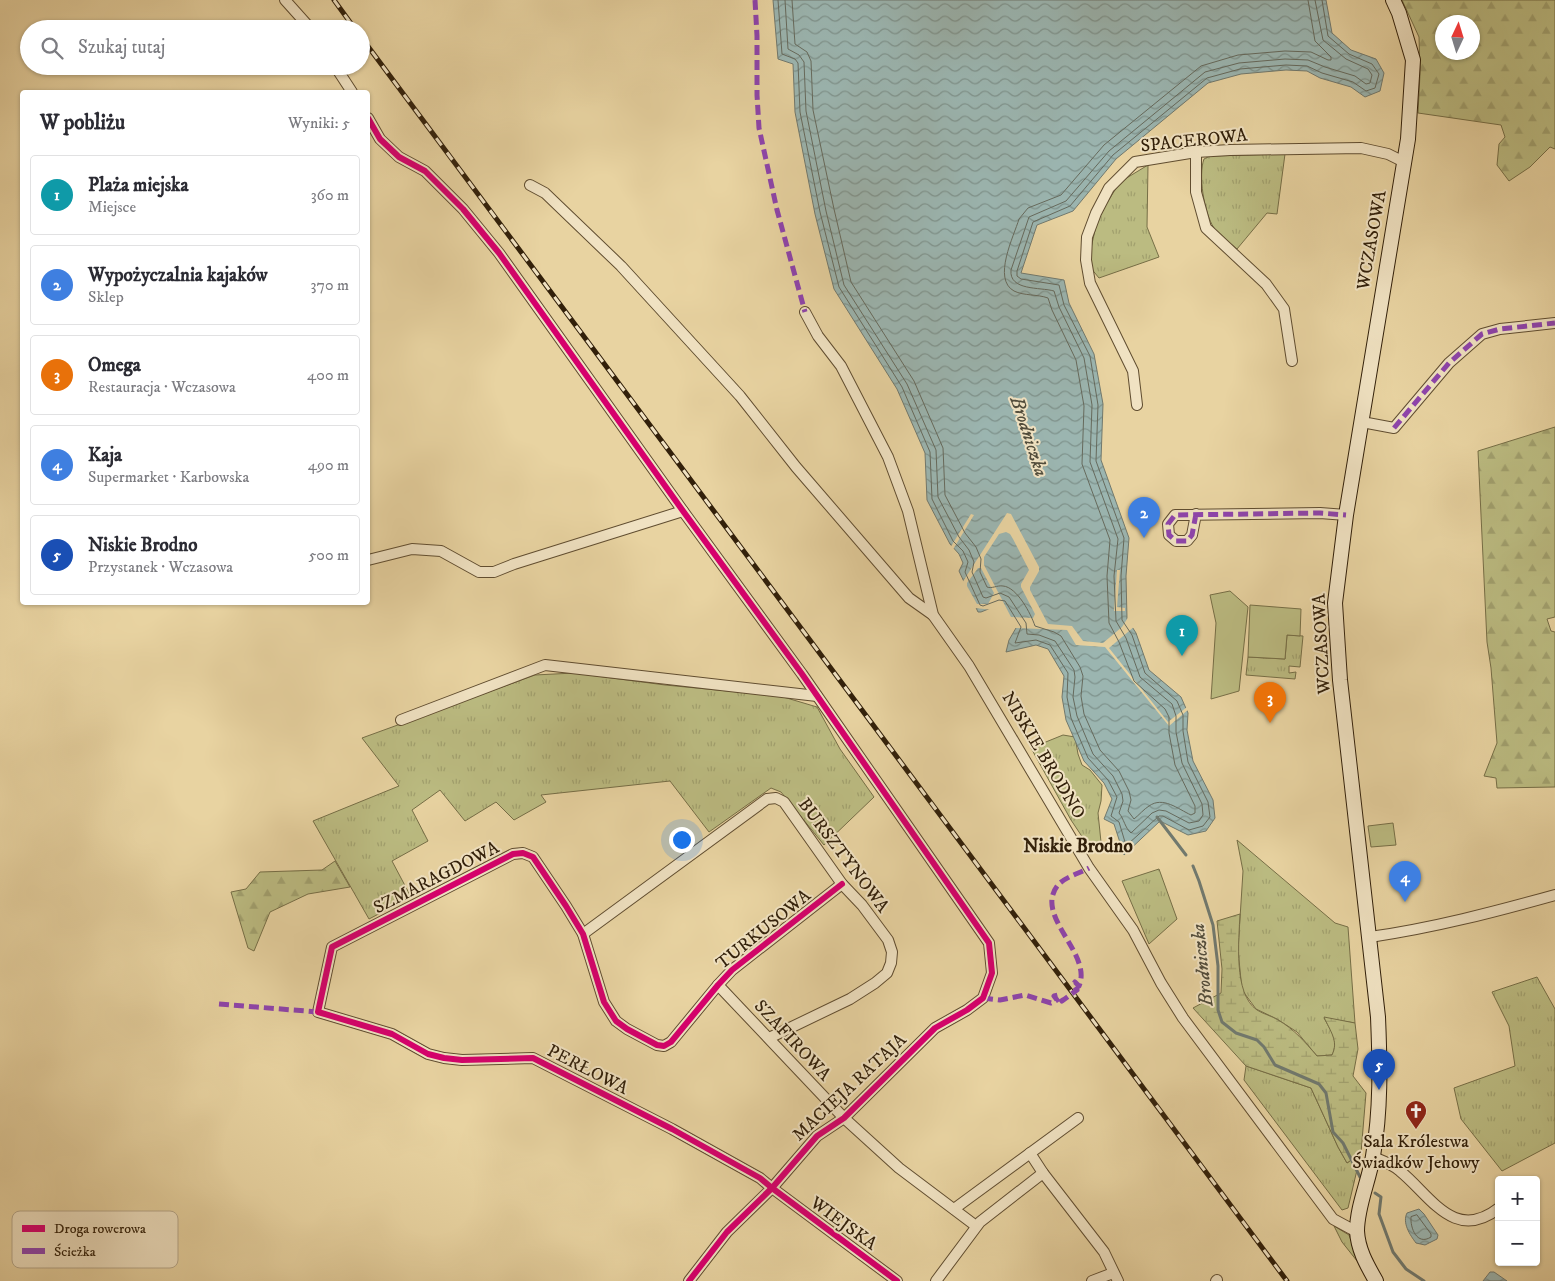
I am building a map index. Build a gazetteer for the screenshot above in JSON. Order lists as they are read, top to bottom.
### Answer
{
  "streets": {
    "street": [
      "SPACEROWA",
      "WCZASOWA",
      "NISKIE BRODNO",
      "BURSZTYNOWA",
      "SZMARAGDOWA",
      "TURKUSOWA",
      "SZAFIROWA",
      "PERŁOWA",
      "MACIEJA RATAJA",
      "WIEJSKA"
    ]
  },
  "crossings": [
    ["SPACEROWA", "WCZASOWA"],
    ["WCZASOWA", "NISKIE BRODNO"],
    ["BURSZTYNOWA", "SZMARAGDOWA"],
    ["BURSZTYNOWA", "TURKUSOWA"],
    ["BURSZTYNOWA", "SZAFIROWA"],
    ["SZMARAGDOWA", "TURKUSOWA"],
    ["SZMARAGDOWA", "PERŁOWA"],
    ["TURKUSOWA", "SZAFIROWA"],
    ["SZAFIROWA", "MACIEJA RATAJA"],
    ["PERŁOWA", "MACIEJA RATAJA"],
    ["PERŁOWA", "WIEJSKA"],
    ["MACIEJA RATAJA", "WIEJSKA"]
  ],
  "districts": ["Niskie Brodno"],
  "water": ["Brodniczka"],
  "places": {
    "church": ["Sala Królestwa Świadków Jehowy"]
  },
  "legend": ["Droga rowerowa", "Ścieżka"],
  "north": "top",
  "page": {
    "search": "Szukaj tutaj",
    "heading": ["W pobliżu", "Wyniki: 5"],
    "list": [
      {
        "mark": "1",
        "name": "Plaża miejska",
        "note": "Miejsce",
        "value": "360 m"
      },
      {
        "mark": "2",
        "name": "Wypożyczalnia kajaków",
        "note": "Sklep",
        "value": "370 m"
      },
      {
        "mark": "3",
        "name": "Omega",
        "note": "Restauracja · Wczasowa",
        "value": "400 m"
      },
      {
        "mark": "4",
        "name": "Kaja",
        "note": "Supermarket · Karbowska",
        "value": "490 m"
      },
      {
        "mark": "5",
        "name": "Niskie Brodno",
        "note": "Przystanek · Wczasowa",
        "value": "500 m"
      }
    ],
    "pins": [
      "2",
      "1",
      "3",
      "4",
      "5"
    ],
    "map_buttons": ["+", "−"]
  }
}
